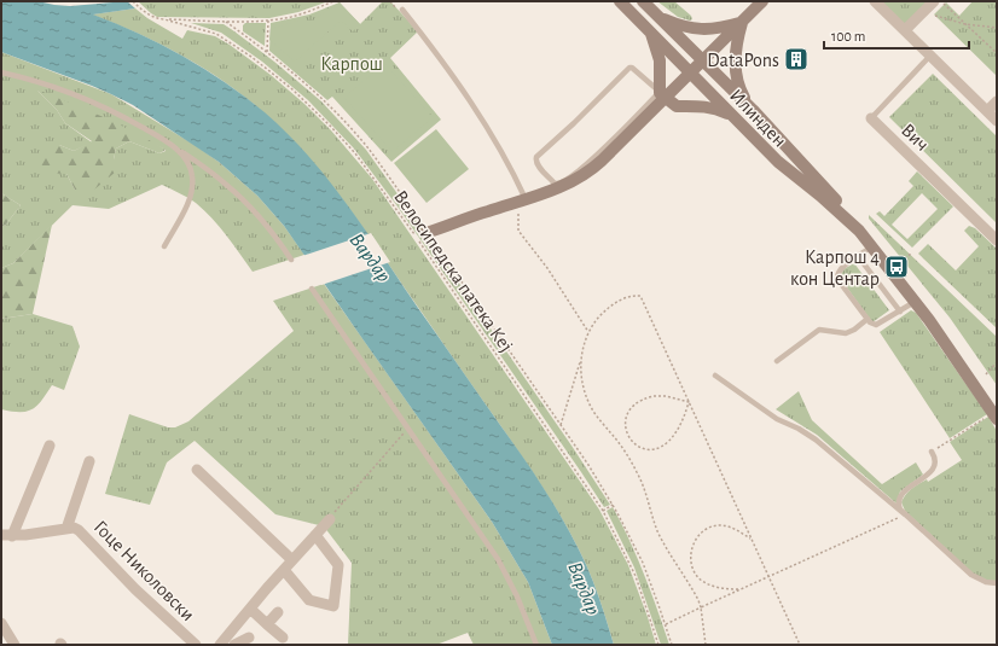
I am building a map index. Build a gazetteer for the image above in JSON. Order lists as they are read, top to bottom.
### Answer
{
  "streets": {
    "street": ["Илинден", "Вич", "Гоце Николовски"],
    "path": ["Велосипедска патека Кеј"]
  },
  "water": ["Вардар"],
  "parks": ["Карпош"],
  "places": {
    "building": ["DataPons"],
    "bus stop": ["Карпош 4 кон Центар"]
  },
  "scale_bar": "100 m"
}
